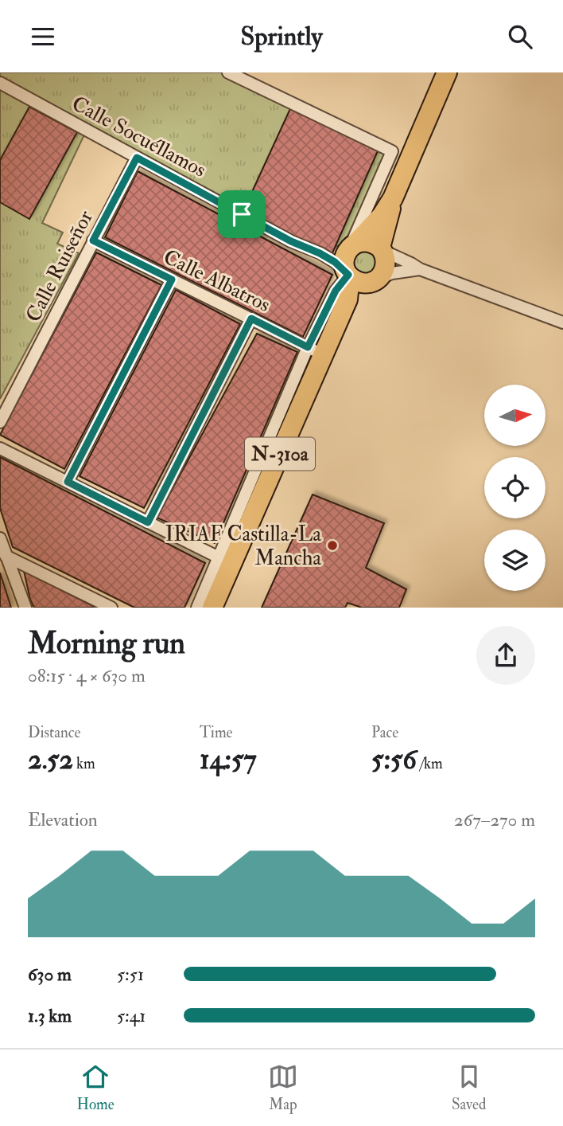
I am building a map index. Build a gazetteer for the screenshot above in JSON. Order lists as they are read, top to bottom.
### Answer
{
  "streets": {
    "highway": ["N-310a"],
    "street": ["Calle Socuéllamos", "Calle Ruiseñor", "Calle Albatros"]
  },
  "crossings": [
    ["Calle Socuéllamos", "Calle Ruiseñor"],
    ["Calle Socuéllamos", "N-310a"],
    ["Calle Ruiseñor", "Calle Albatros"],
    ["Calle Albatros", "N-310a"]
  ],
  "places": ["IRIAF Castilla-La Mancha"],
  "north": "right",
  "page": {
    "header": "Sprintly",
    "heading": ["Morning run", "08:15 · 4 × 630 m"],
    "stats": [
      ["Distance", "2.52 km"],
      ["Time", "14:57"],
      ["Pace", "5:56 /km"]
    ],
    "chart": ["Elevation", "267–270 m"],
    "list": [
      {
        "name": "630 m",
        "note": "5:51"
      },
      {
        "name": "1.3 km",
        "note": "5:41"
      }
    ],
    "tabs": ["Home", "Map", "Saved"]
  }
}
